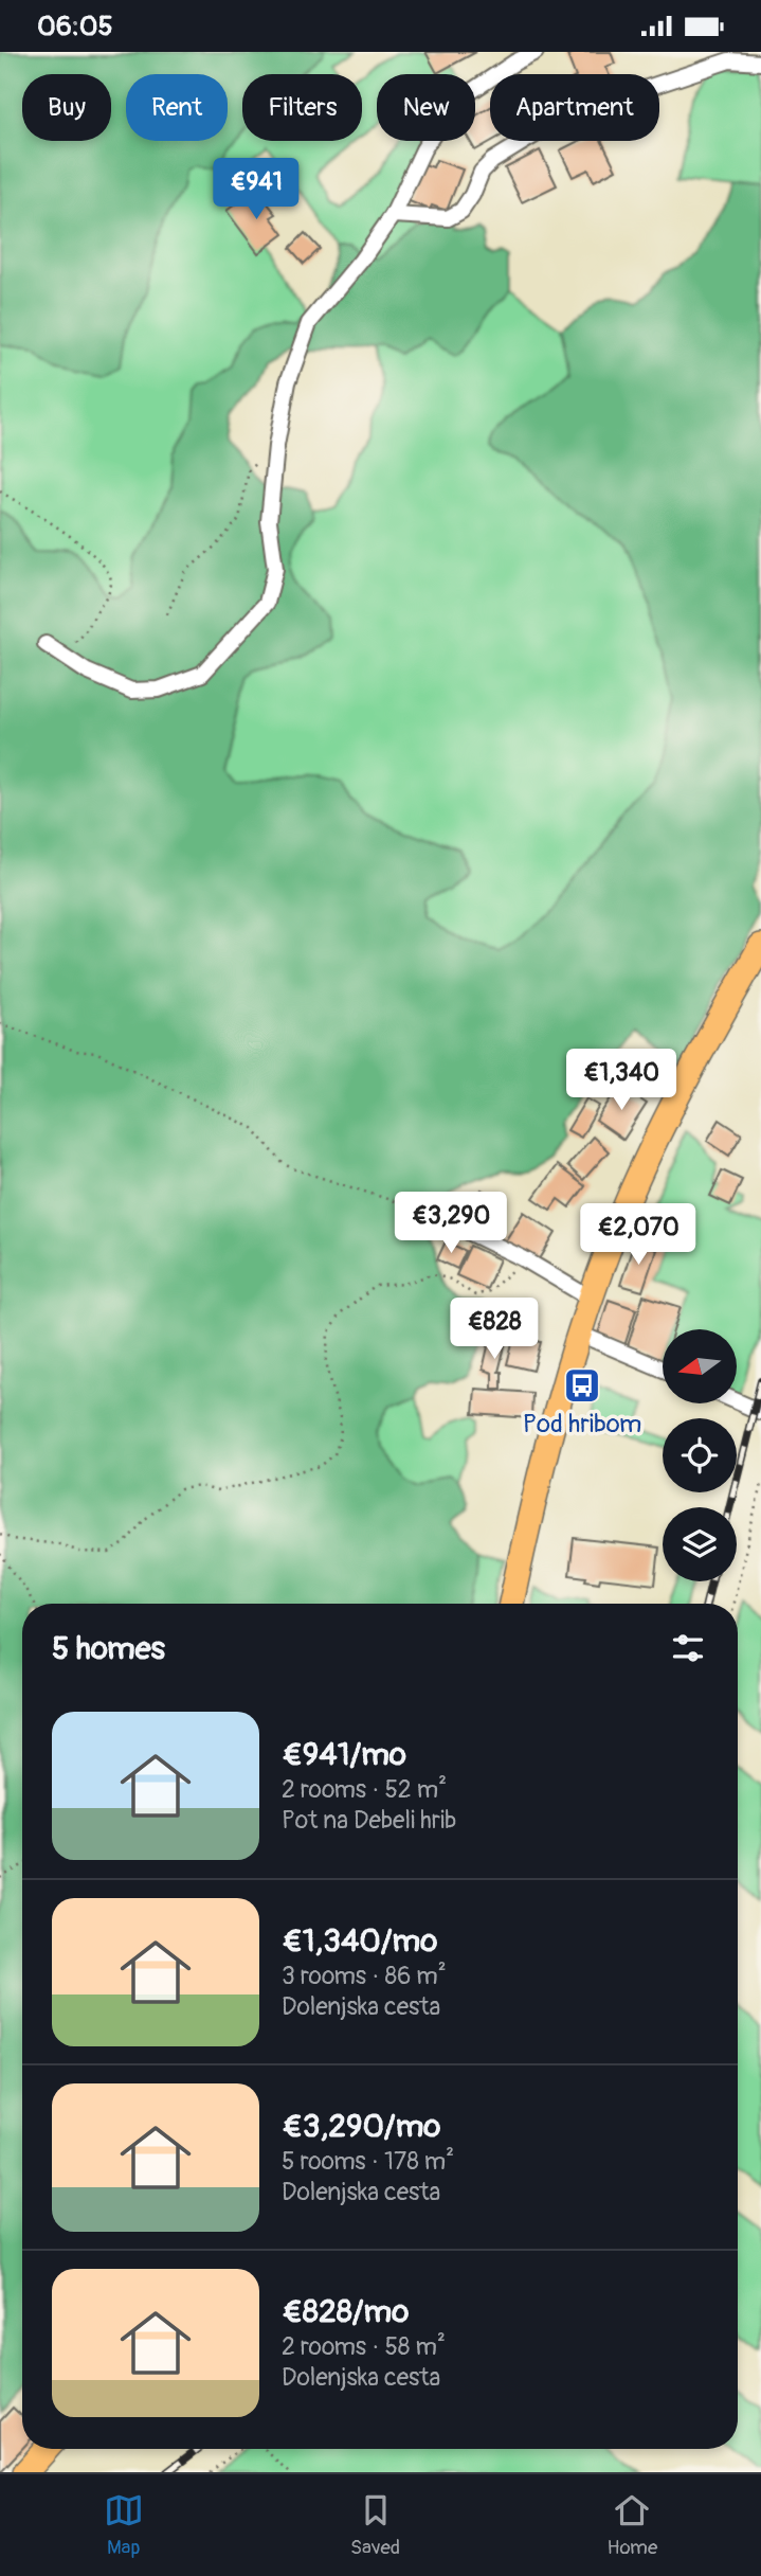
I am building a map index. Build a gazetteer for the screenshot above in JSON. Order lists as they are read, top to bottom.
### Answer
{
  "places": {
    "bus stop": ["Pod hribom"]
  },
  "north": "left",
  "page": {
    "status": "06:05",
    "chip": [
      "Buy",
      "Rent",
      "Filters",
      "New",
      "Apartment"
    ],
    "price": [
      "€941",
      "€1,340",
      "€3,290",
      "€2,070",
      "€828"
    ],
    "heading": "5 homes",
    "list": [
      {
        "name": "€941/mo",
        "note": "2 rooms · 52 m² · Pot na Debeli hrib"
      },
      {
        "name": "€1,340/mo",
        "note": "3 rooms · 86 m² · Dolenjska cesta"
      },
      {
        "name": "€3,290/mo",
        "note": "5 rooms · 178 m² · Dolenjska cesta"
      },
      {
        "name": "€828/mo",
        "note": "2 rooms · 58 m² · Dolenjska cesta"
      }
    ],
    "tabs": ["Map", "Saved", "Home"]
  }
}
